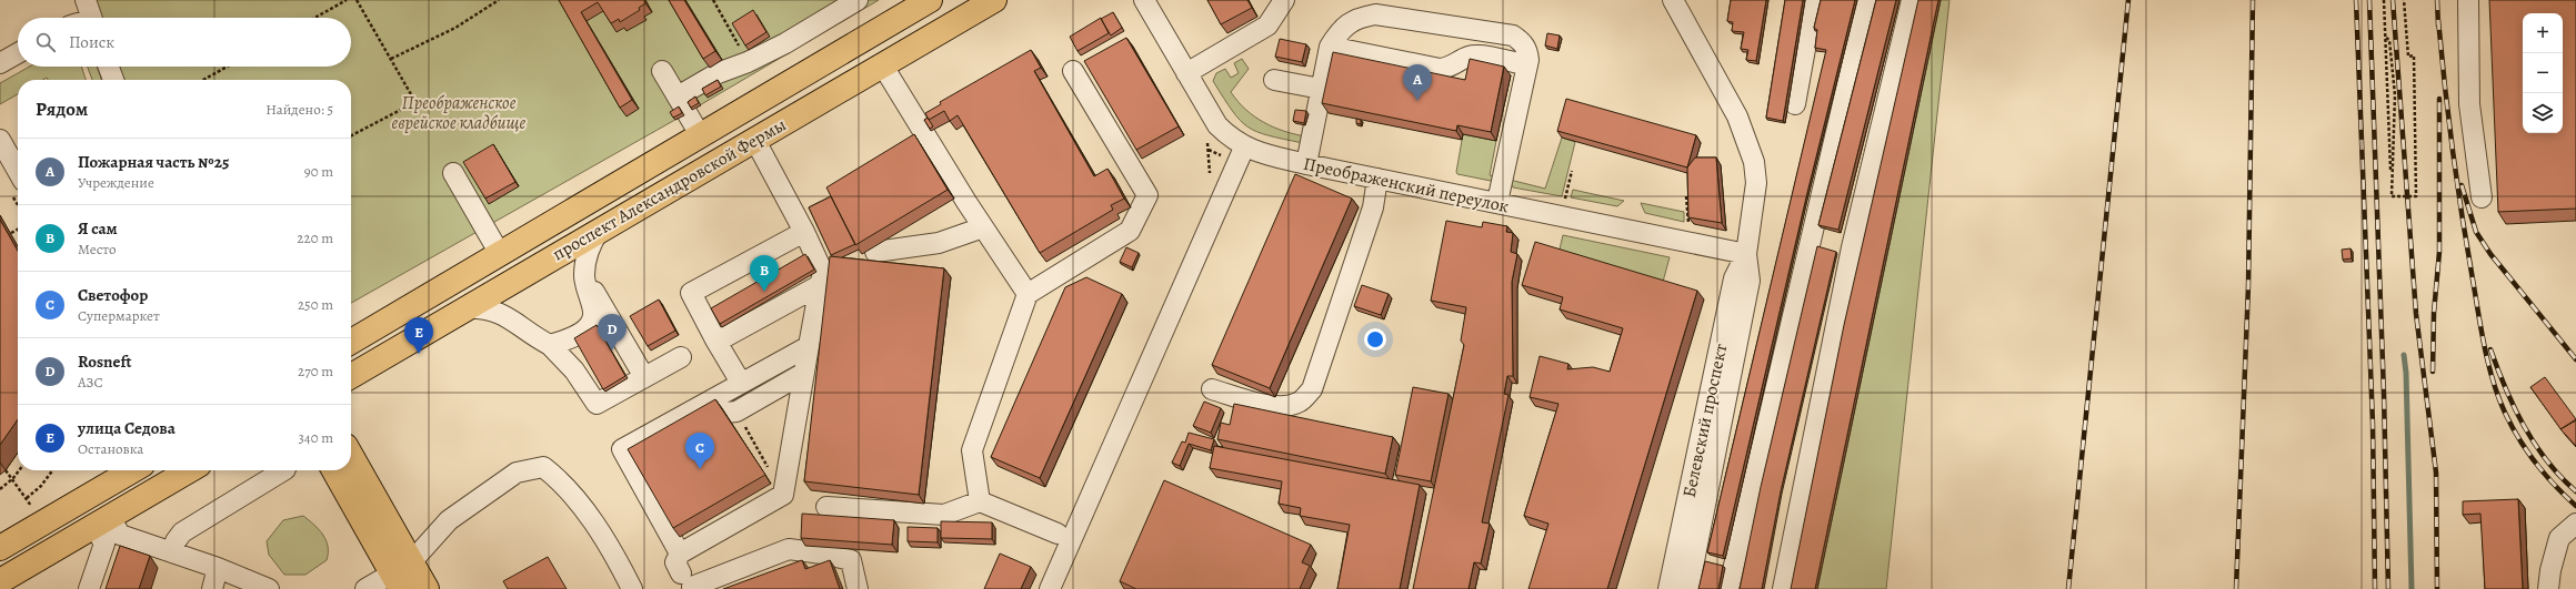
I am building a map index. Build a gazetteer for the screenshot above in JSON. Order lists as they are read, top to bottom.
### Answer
{
  "streets": {
    "main road": ["проспект Александровской Фермы"],
    "street": ["Преображенский переулок", "Белевский проспект"]
  },
  "crossings": [
    ["Преображенский переулок", "Белевский проспект"]
  ],
  "parks": ["Преображенское еврейское кладбище"],
  "page": {
    "map_buttons": ["+", "−"],
    "search": "Поиск",
    "pins": [
      "A",
      "B",
      "D",
      "E",
      "C"
    ],
    "heading": ["Рядом", "Найдено: 5"],
    "list": [
      {
        "mark": "A",
        "name": "Пожарная часть №25",
        "note": "Учреждение",
        "value": "90 m"
      },
      {
        "mark": "B",
        "name": "Я сам",
        "note": "Место",
        "value": "220 m"
      },
      {
        "mark": "C",
        "name": "Светофор",
        "note": "Супермаркет",
        "value": "250 m"
      },
      {
        "mark": "D",
        "name": "Rosneft",
        "note": "АЗС",
        "value": "270 m"
      },
      {
        "mark": "E",
        "name": "улица Седова",
        "note": "Остановка",
        "value": "340 m"
      }
    ]
  }
}
